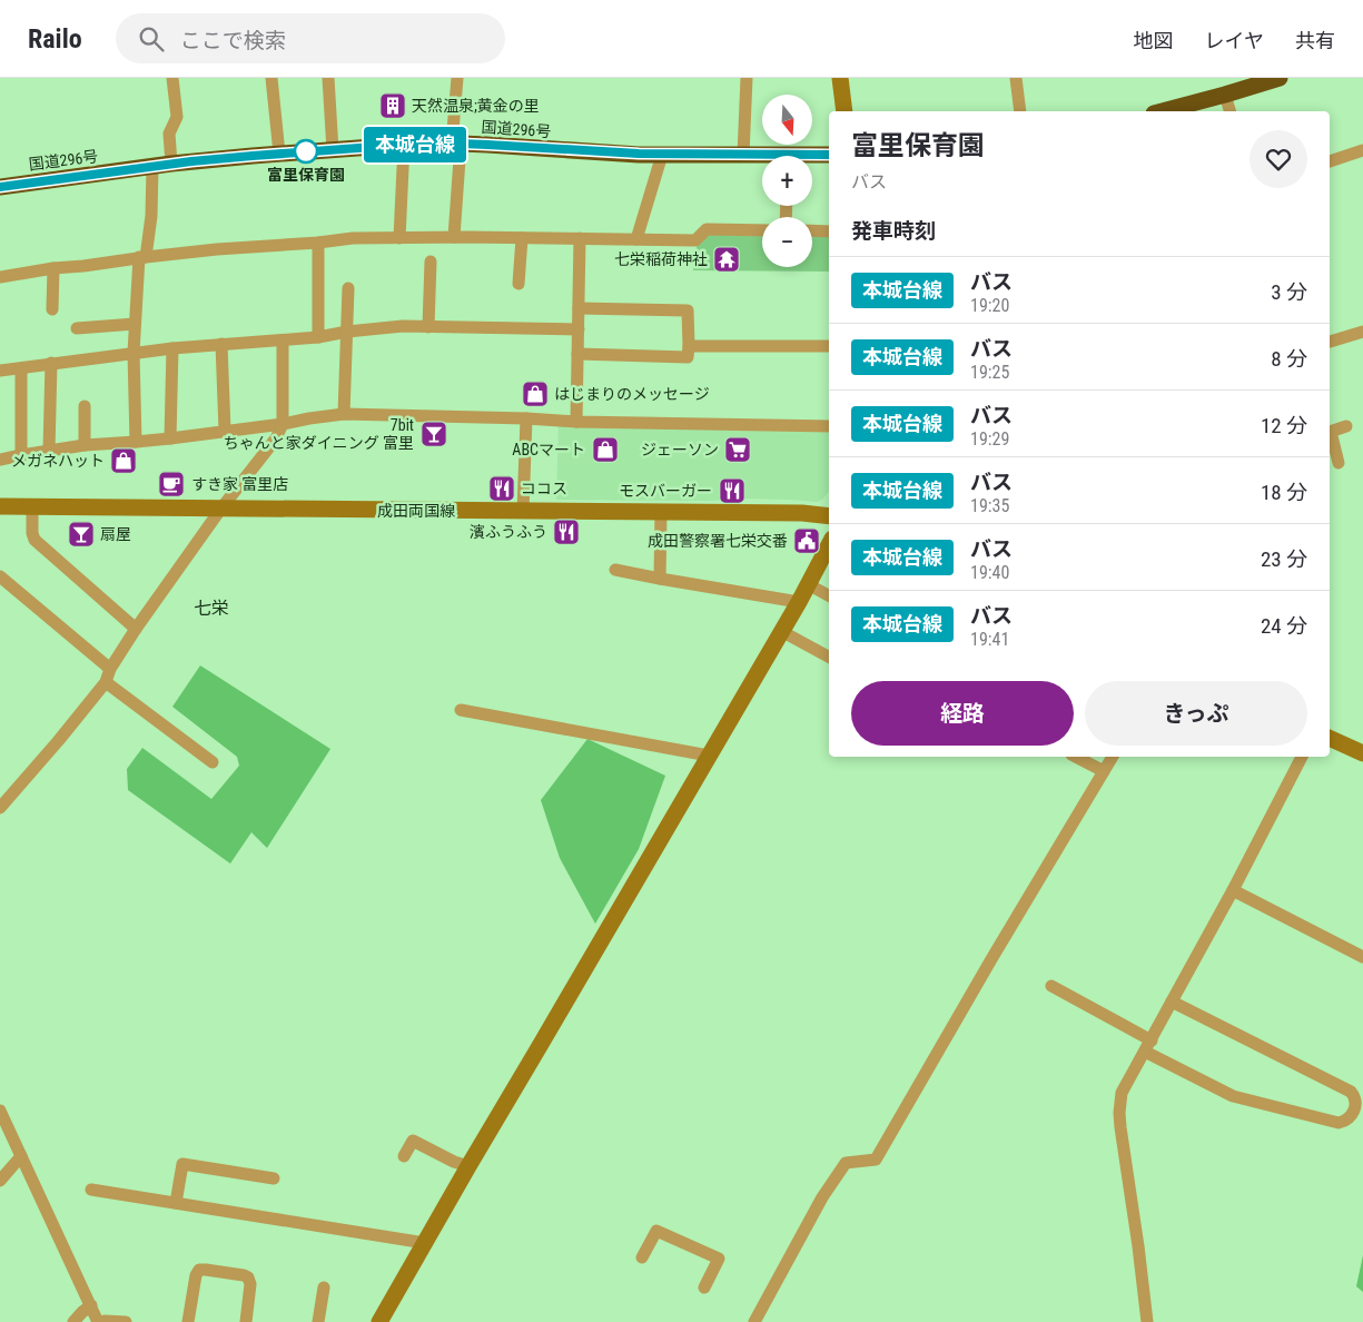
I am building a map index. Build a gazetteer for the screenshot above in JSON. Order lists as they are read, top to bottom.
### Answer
{
  "streets": {
    "highway": ["国道296号"],
    "street": ["成田両国線"]
  },
  "districts": ["七栄"],
  "places": {
    "building": ["天然温泉;黄金の里"],
    "other": ["富里保育園"],
    "temple": ["七栄稲荷神社"],
    "shop": ["はじまりのメッセージ", "ABCマート", "メガネハット"],
    "bar": ["7bit ちゃんと家ダイニング 富里", "扇屋"],
    "supermarket": ["ジェーソン"],
    "cafe": ["すき家 富里店"],
    "restaurant": ["ココス", "モスバーガー", "濱ふうふう"],
    "public building": ["成田警察署七栄交番"]
  },
  "lines": ["bus line 本城台線"],
  "north": "bottom",
  "page": {
    "header": "Railo",
    "search": "ここで検索",
    "nav": ["地図", "レイヤ", "共有"],
    "on_map": "本城台線",
    "map_buttons": ["+", "−"],
    "heading": [
      ["富里保育園", "バス"],
      "発車時刻"
    ],
    "list": [
      {
        "mark": "本城台線",
        "name": "バス",
        "note": "19:20",
        "value": "3 分"
      },
      {
        "mark": "本城台線",
        "name": "バス",
        "note": "19:25",
        "value": "8 分"
      },
      {
        "mark": "本城台線",
        "name": "バス",
        "note": "19:29",
        "value": "12 分"
      },
      {
        "mark": "本城台線",
        "name": "バス",
        "note": "19:35",
        "value": "18 分"
      },
      {
        "mark": "本城台線",
        "name": "バス",
        "note": "19:40",
        "value": "23 分"
      },
      {
        "mark": "本城台線",
        "name": "バス",
        "note": "19:41",
        "value": "24 分"
      }
    ],
    "buttons": ["経路", "きっぷ"]
  }
}
